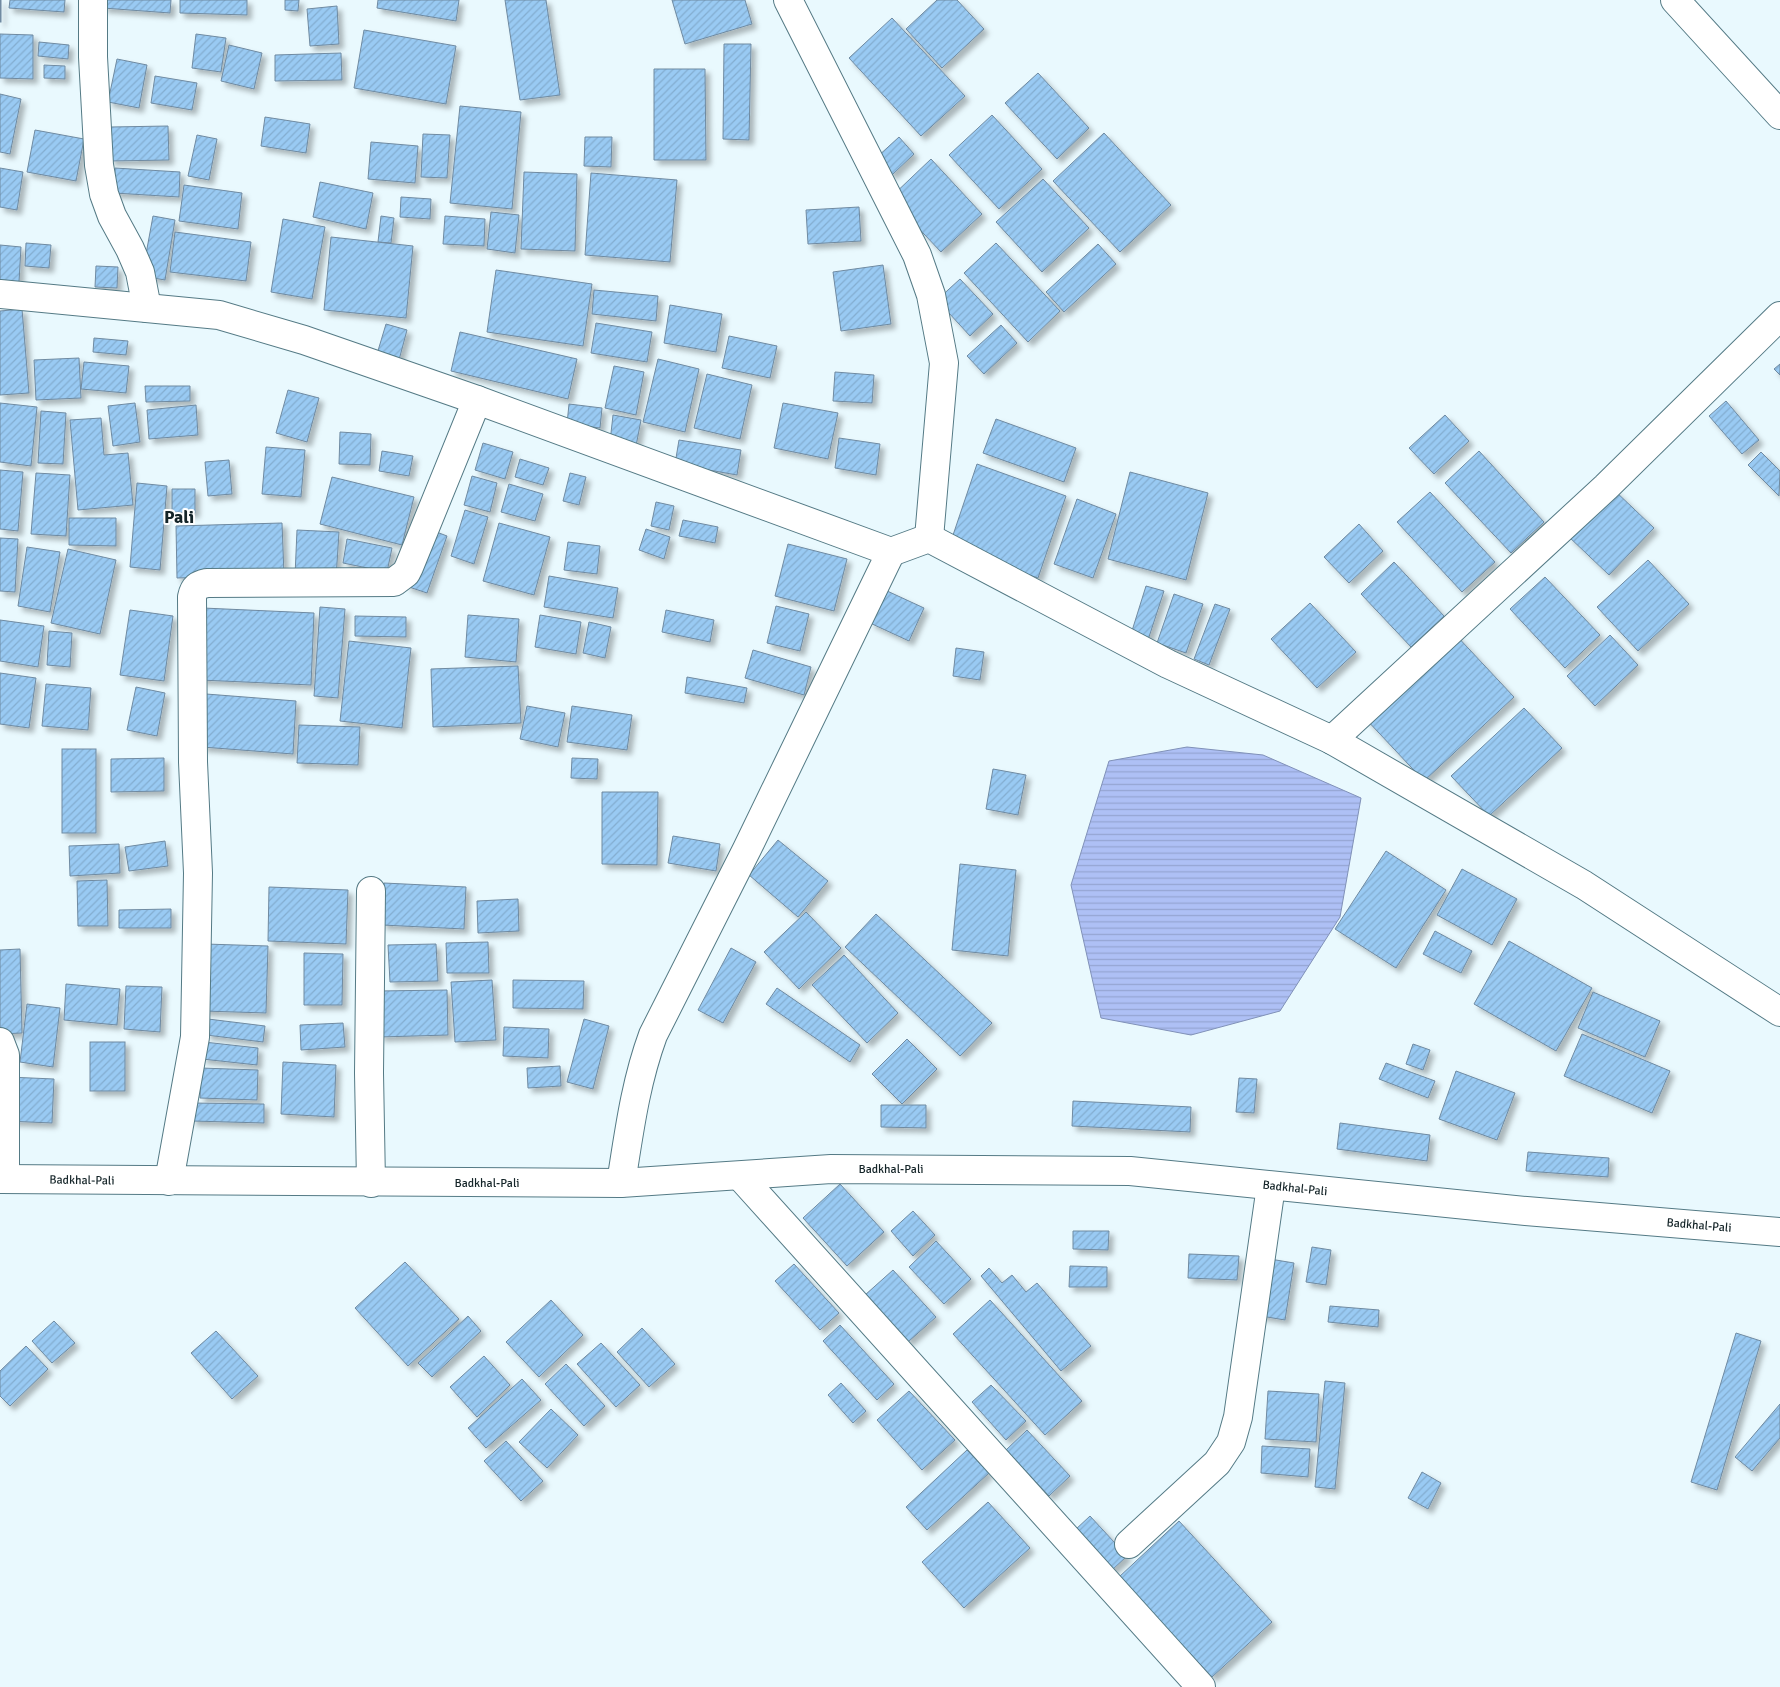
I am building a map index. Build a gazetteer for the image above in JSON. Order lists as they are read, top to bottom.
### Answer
{
  "streets": {
    "street": ["Badkhal-Pali"]
  },
  "districts": ["Pali"]
}
